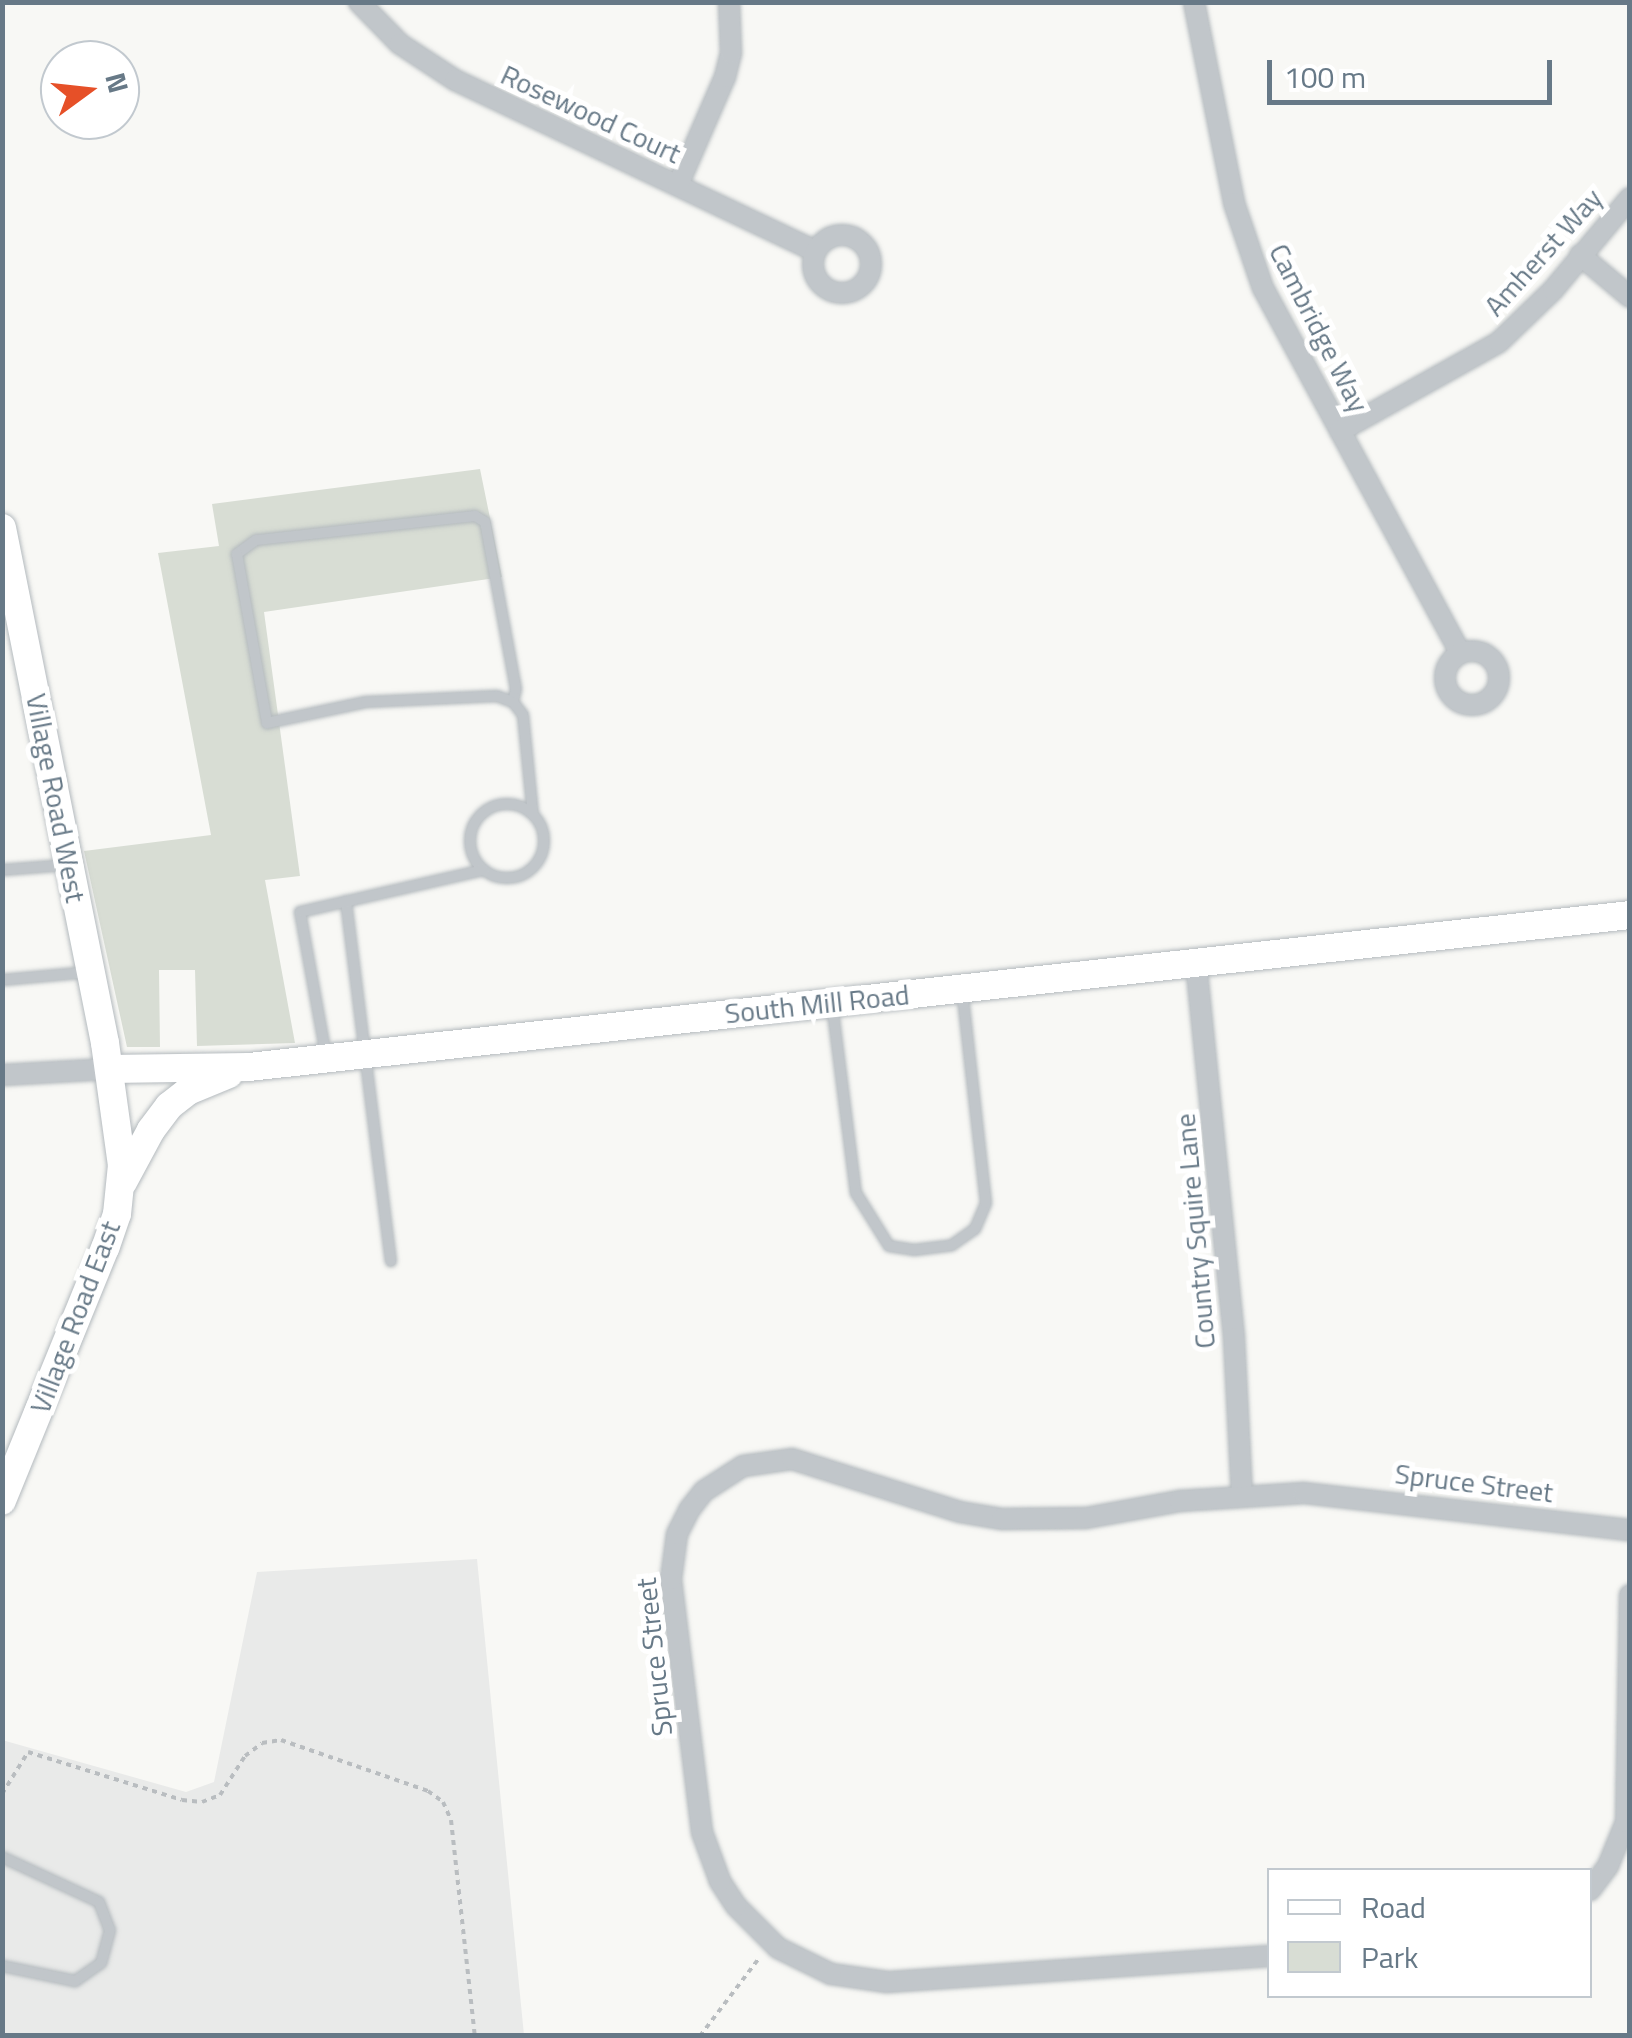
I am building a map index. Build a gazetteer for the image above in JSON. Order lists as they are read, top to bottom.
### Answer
{
  "streets": {
    "street": [
      "Rosewood Court",
      "Amherst Way",
      "Cambridge Way",
      "Village Road West",
      "South Mill Road",
      "Country Squire Lane",
      "Village Road East",
      "Spruce Street"
    ]
  },
  "crossings": [
    ["Amherst Way", "Cambridge Way"],
    ["Village Road West", "South Mill Road"],
    ["Village Road West", "Village Road East"],
    ["South Mill Road", "Country Squire Lane"],
    ["South Mill Road", "Village Road East"],
    ["Country Squire Lane", "Spruce Street"]
  ],
  "legend": ["Road", "Park"],
  "scale_bar": "100 m",
  "north": "right"
}
